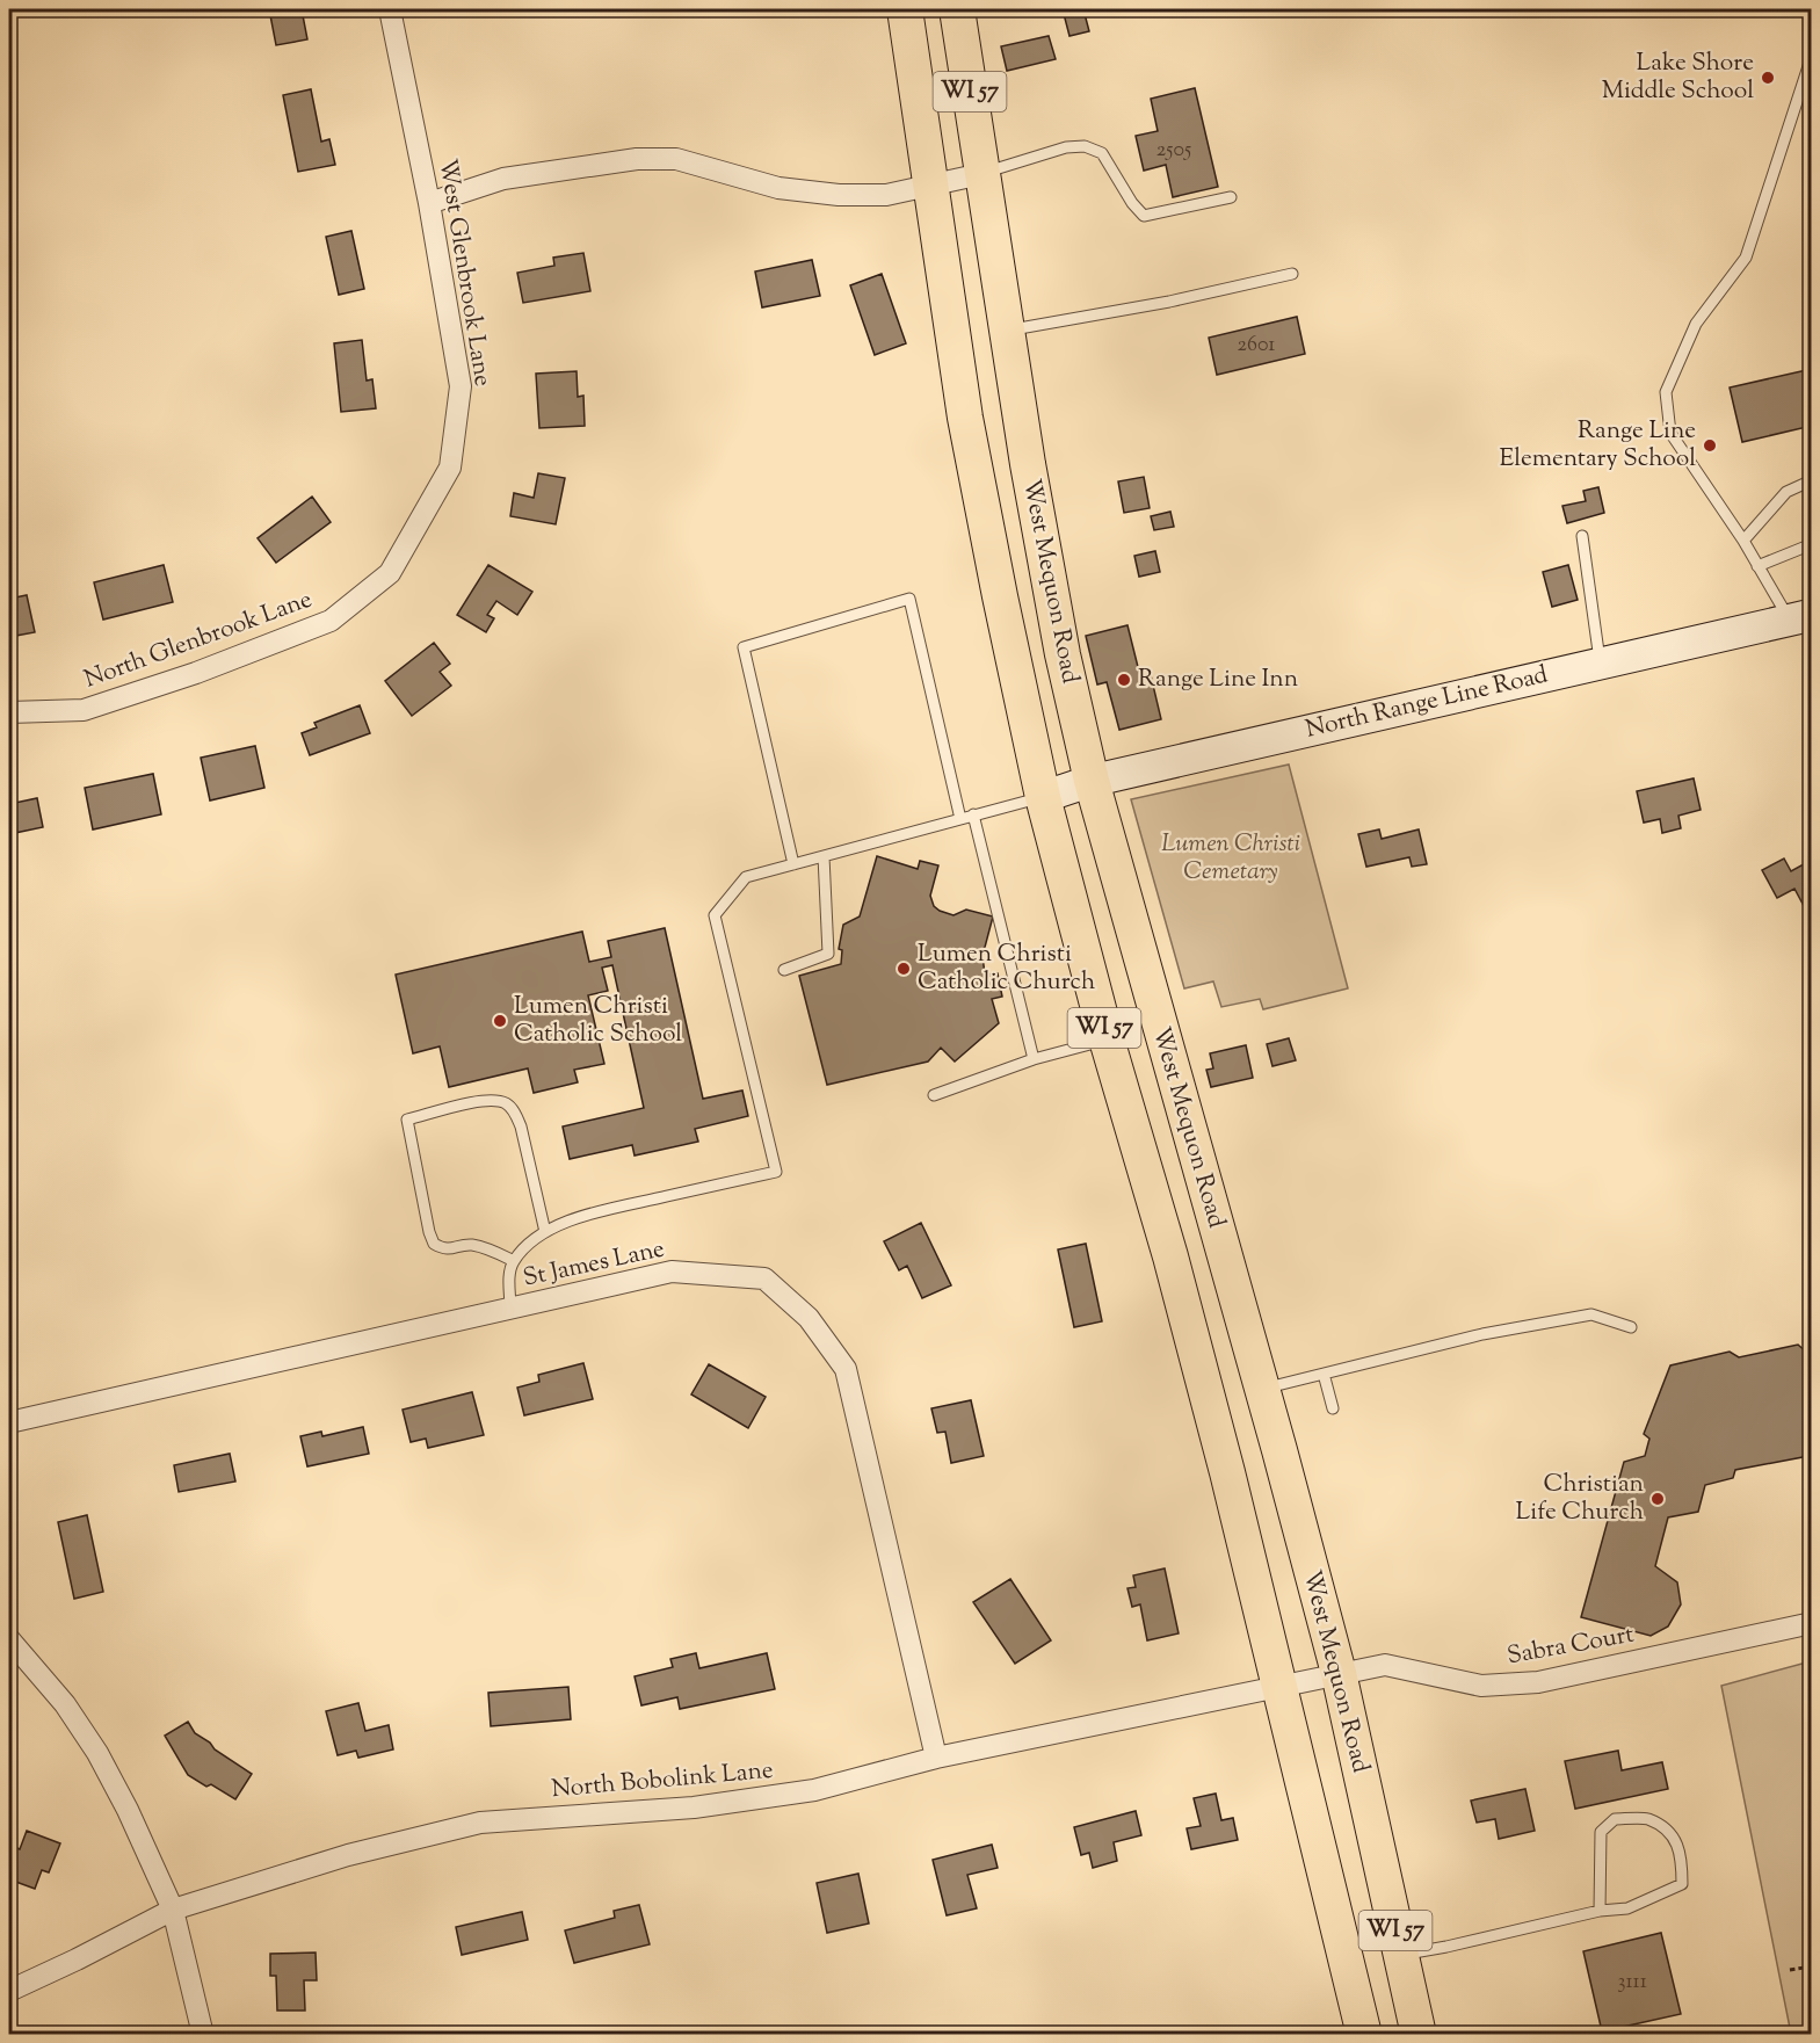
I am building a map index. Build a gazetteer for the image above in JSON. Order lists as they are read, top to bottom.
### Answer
{
  "streets": {
    "main road": ["WI 57", "West Mequon Road"],
    "street": [
      "West Glenbrook Lane",
      "North Glenbrook Lane",
      "North Range Line Road",
      "St James Lane",
      "Sabra Court",
      "North Bobolink Lane"
    ]
  },
  "crossings": [
    ["West Glenbrook Lane", "North Glenbrook Lane"],
    ["West Mequon Road", "North Range Line Road"],
    ["West Mequon Road", "Sabra Court"],
    ["West Mequon Road", "North Bobolink Lane"],
    ["St James Lane", "North Bobolink Lane"],
    ["Sabra Court", "North Bobolink Lane"]
  ],
  "parks": ["Lumen Christi Cemetary"],
  "places": [
    "Lake Shore Middle School",
    "Range Line Elementary School",
    "Range Line Inn",
    "Lumen Christi Catholic Church",
    "Lumen Christi Catholic School",
    "Christian Life Church"
  ],
  "house_numbers": ["2505", "2601", "3111"]
}
